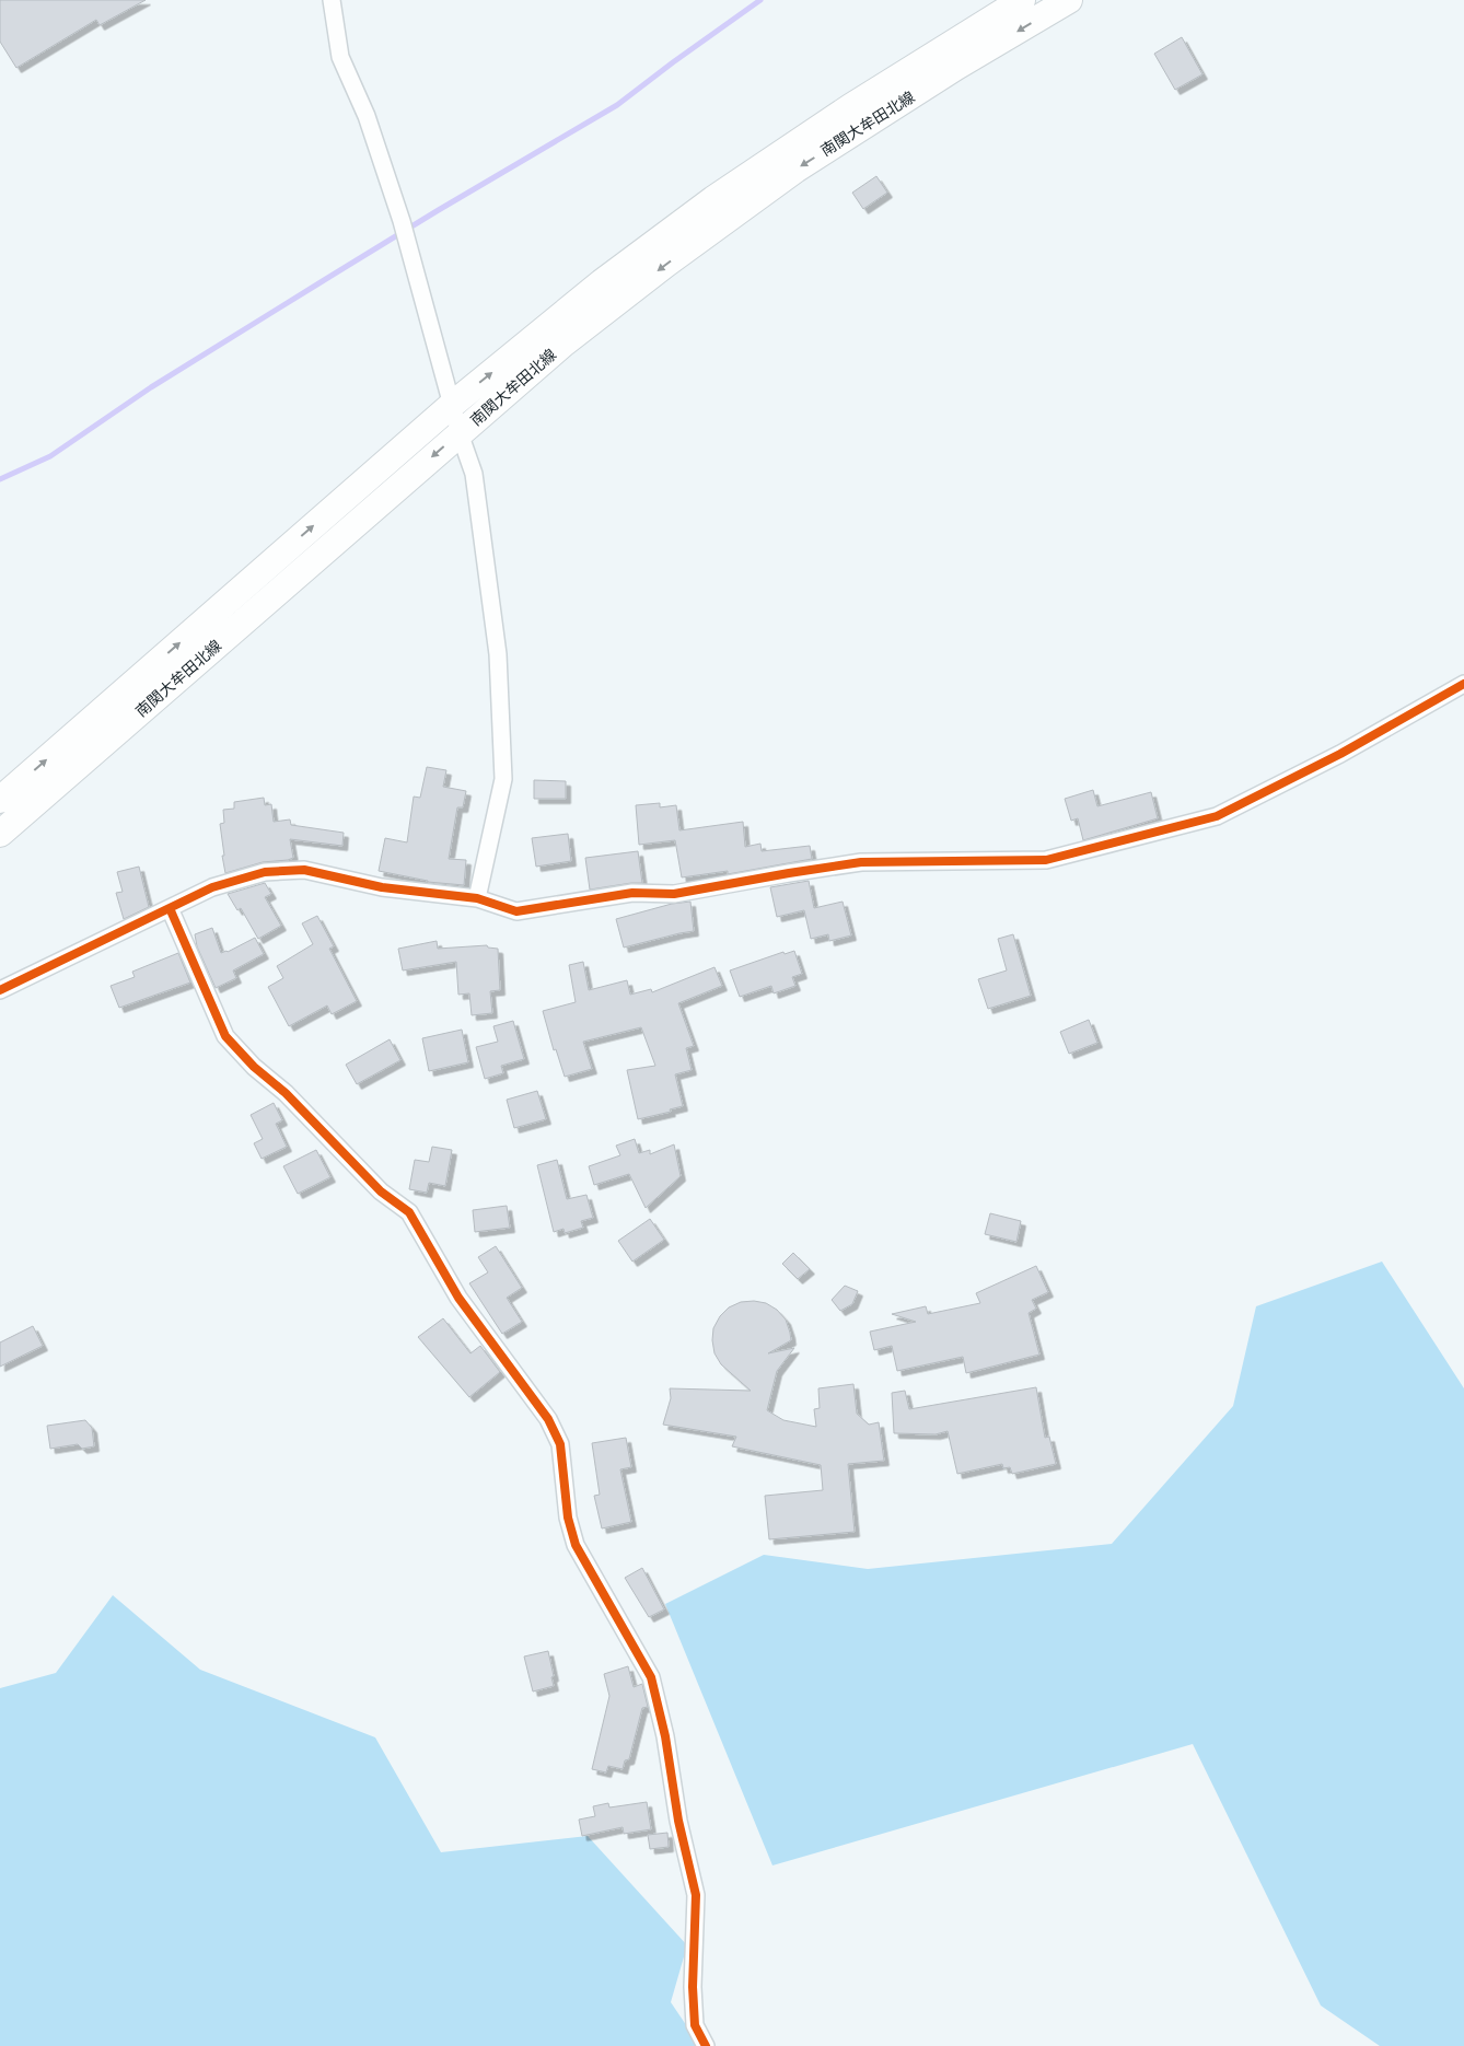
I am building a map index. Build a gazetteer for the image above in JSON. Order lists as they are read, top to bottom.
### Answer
{
  "streets": {
    "main road": ["南関大牟田北線"]
  }
}
